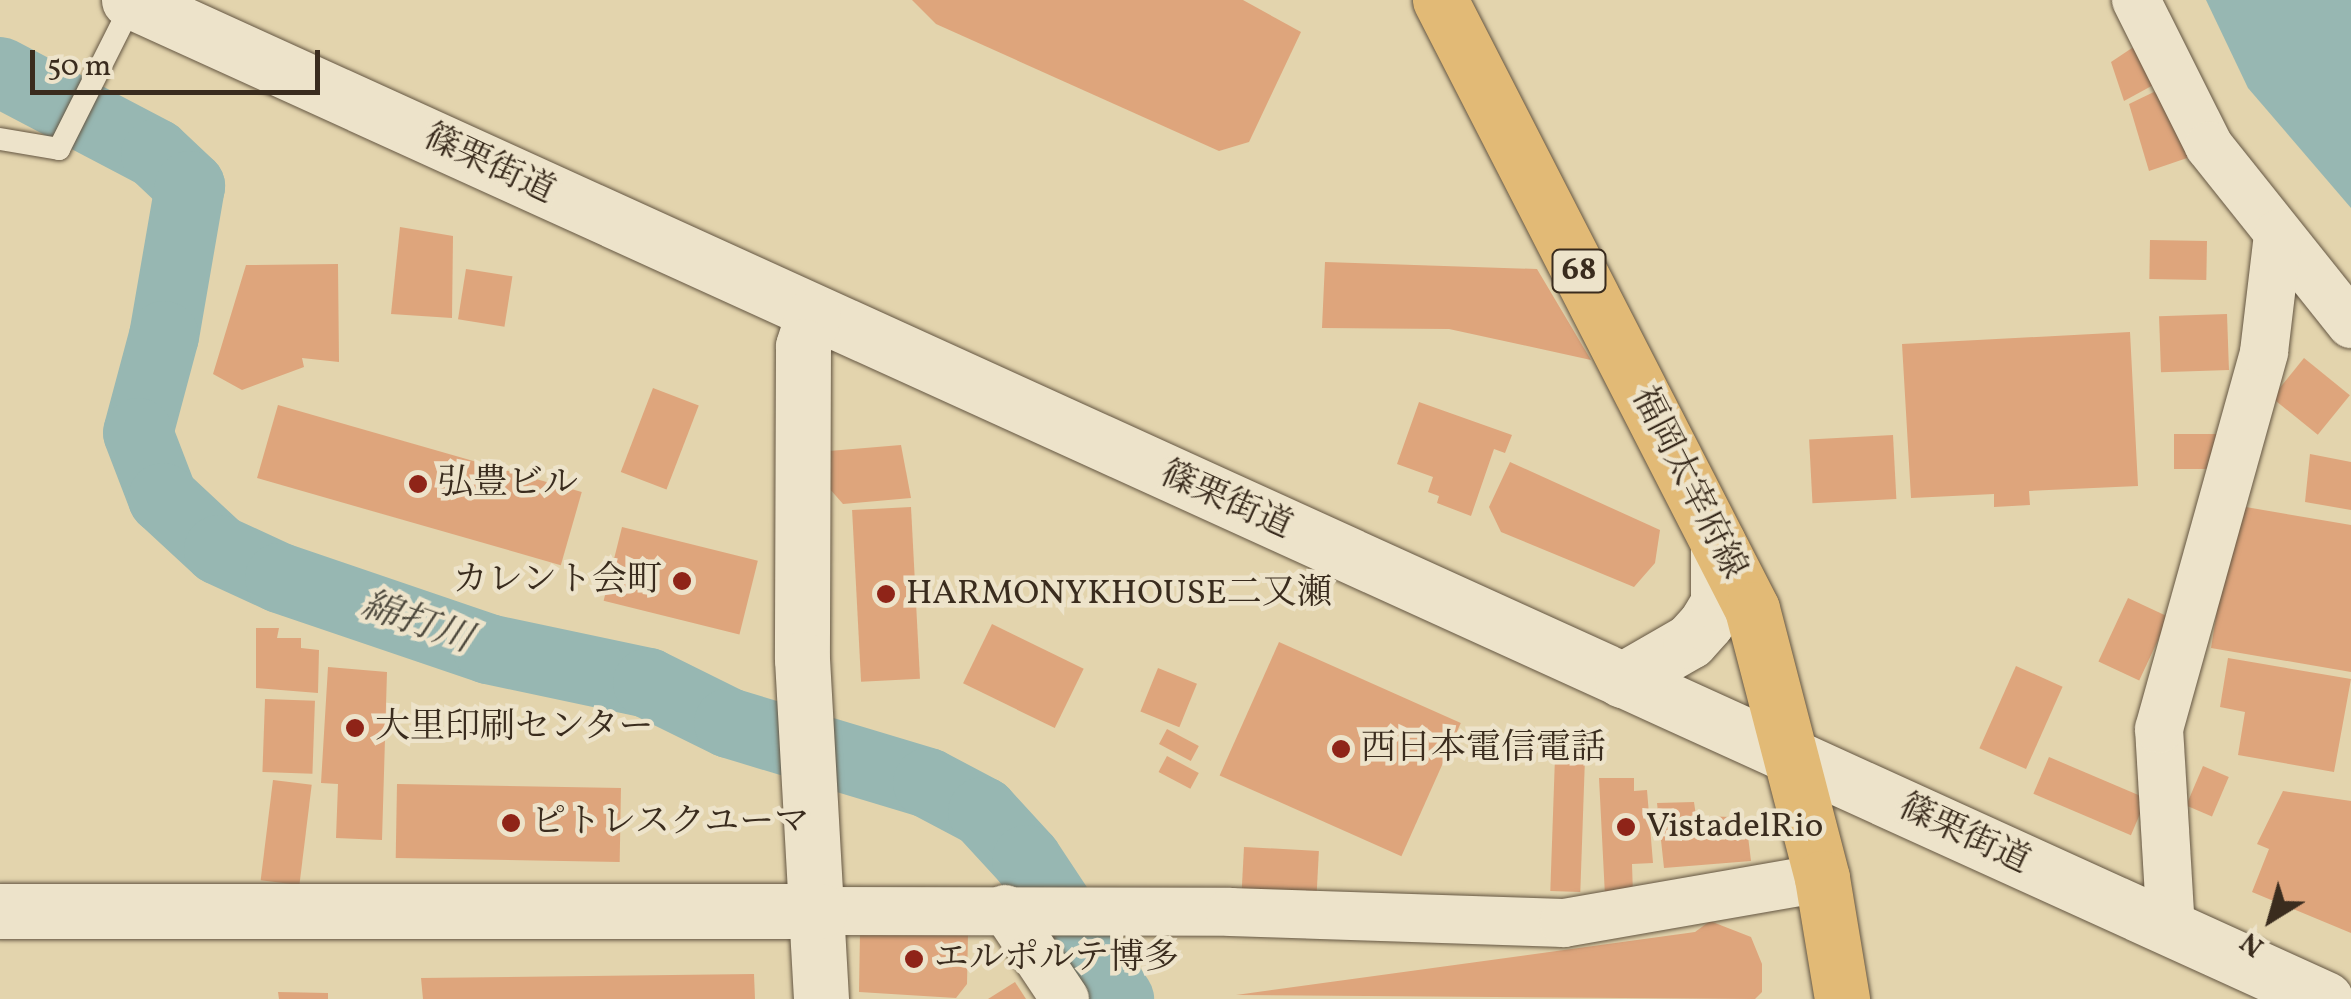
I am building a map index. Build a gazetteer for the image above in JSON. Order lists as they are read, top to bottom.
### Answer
{
  "streets": {
    "main road": ["篠栗街道", "68", "福岡太宰府線"]
  },
  "crossings": [
    ["篠栗街道", "福岡太宰府線"]
  ],
  "water": ["綿打川"],
  "places": [
    "弘豊ビル",
    "カレント会町",
    "HARMONYKHOUSE二又瀬",
    "大里印刷センター",
    "西日本電信電話",
    "ピトレスクユーマ",
    "VistadelRio",
    "エルポルテ博多"
  ],
  "scale_bar": "50 m",
  "north": "bottom left"
}
